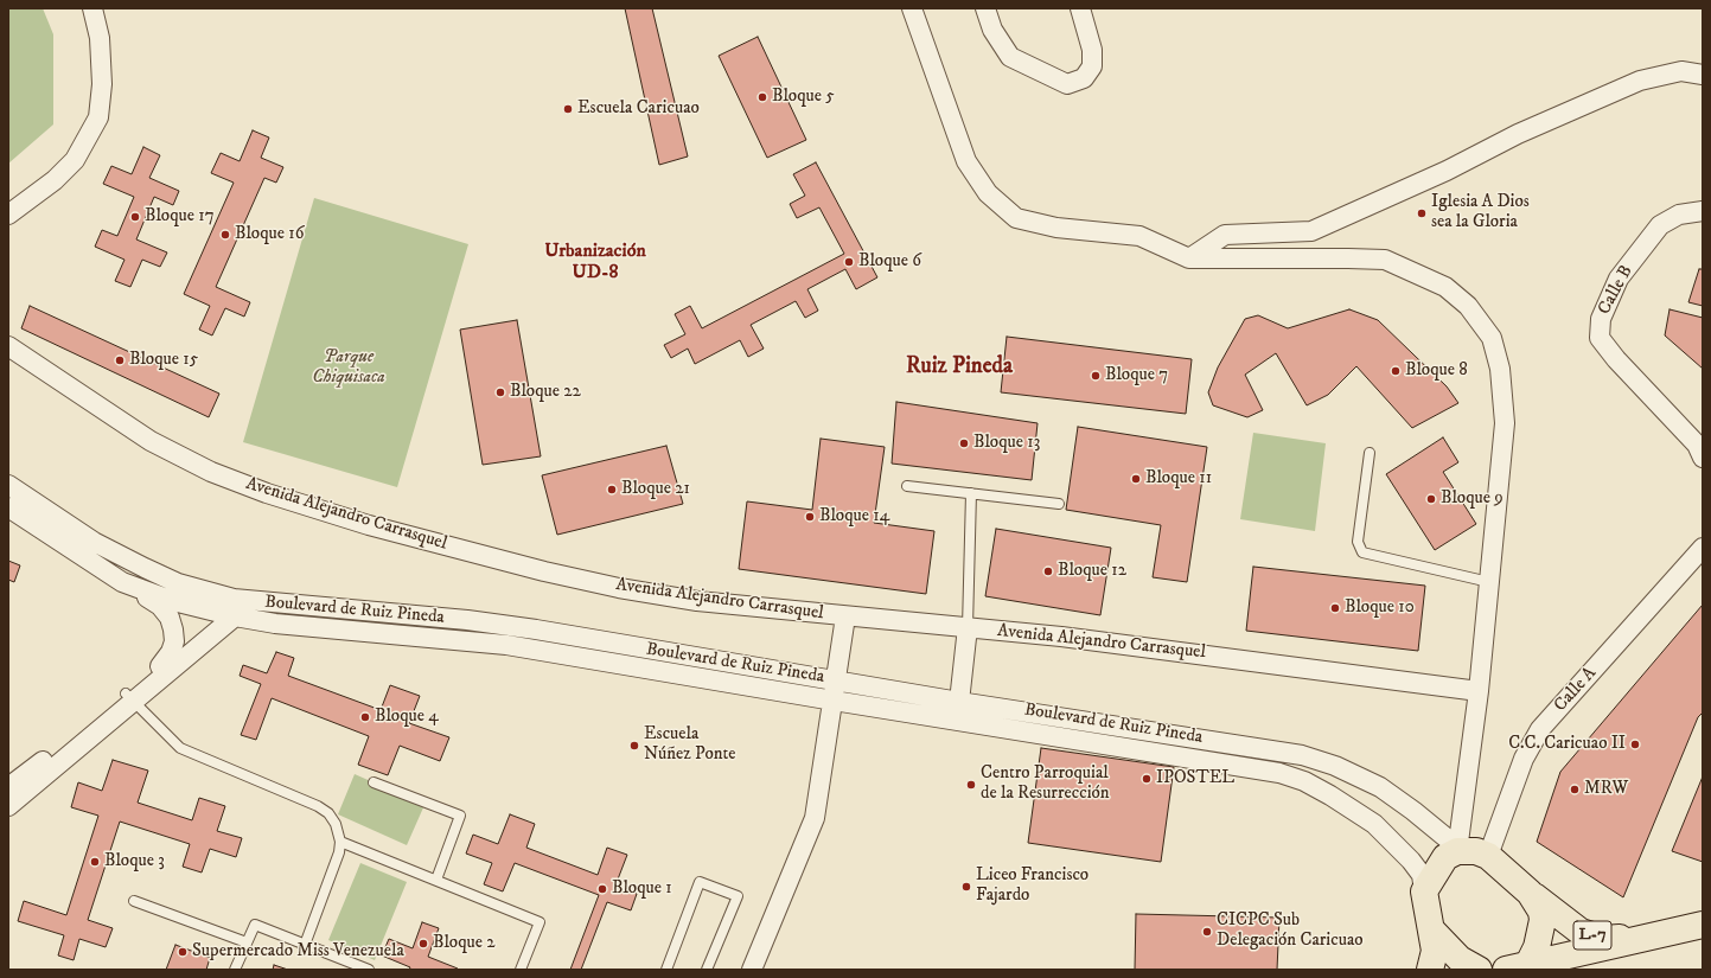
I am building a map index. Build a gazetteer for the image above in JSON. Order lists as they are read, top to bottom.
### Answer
{
  "streets": {
    "main road": ["L-7"],
    "street": [
      "Calle B",
      "Avenida Alejandro Carrasquel",
      "Boulevard de Ruiz Pineda",
      "Calle A"
    ]
  },
  "districts": ["Urbanización UD-8", "Ruiz Pineda"],
  "parks": ["Parque Chiquisaca"],
  "places": [
    "Bloque 5",
    "Escuela Caricuao",
    "Iglesia A Dios sea la Gloria",
    "Bloque 17",
    "Bloque 16",
    "Bloque 6",
    "Bloque 15",
    "Bloque 8",
    "Bloque 7",
    "Bloque 22",
    "Bloque 13",
    "Bloque 11",
    "Bloque 21",
    "Bloque 9",
    "Bloque 14",
    "Bloque 12",
    "Bloque 10",
    "Bloque 4",
    "C.C. Caricuao II",
    "Escuela Núñez Ponte",
    "IPOSTEL",
    "Centro Parroquial de la Resurrección",
    "MRW",
    "Bloque 3",
    "Liceo Francisco Fajardo",
    "Bloque 1",
    "CICPC Sub Delegación Caricuao",
    "Bloque 2",
    "Supermercado Miss Venezuela"
  ]
}
